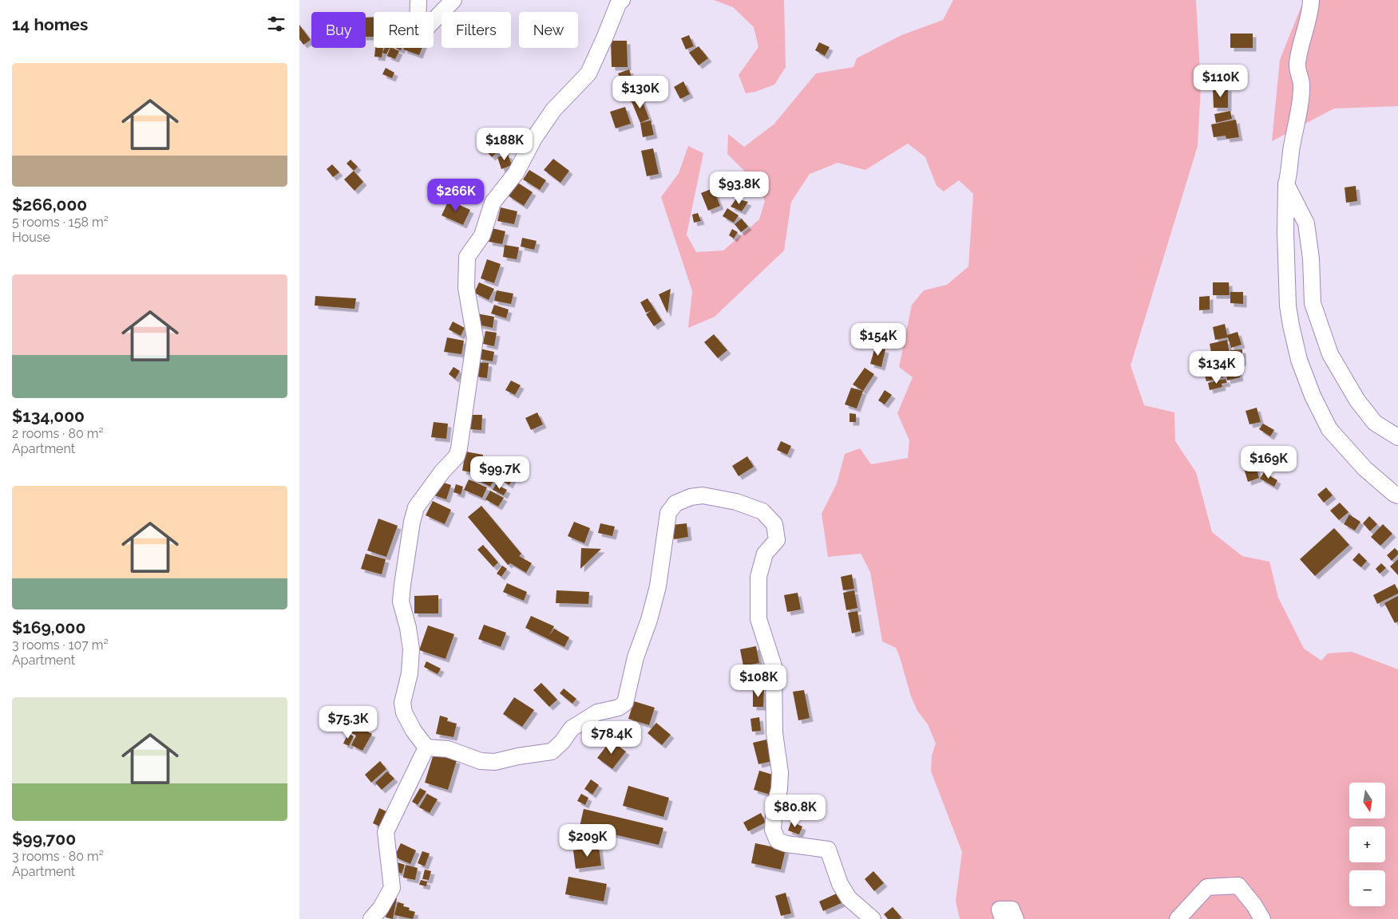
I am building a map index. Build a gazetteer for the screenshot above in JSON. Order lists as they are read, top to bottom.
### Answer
{
  "north": "bottom",
  "page": {
    "heading": "14 homes",
    "chip": [
      "Buy",
      "Rent",
      "Filters",
      "New"
    ],
    "list": [
      {
        "name": "$266,000",
        "note": "5 rooms · 158 m² · House"
      },
      {
        "name": "$134,000",
        "note": "2 rooms · 80 m² · Apartment"
      },
      {
        "name": "$169,000",
        "note": "3 rooms · 107 m² · Apartment"
      },
      {
        "name": "$99,700",
        "note": "3 rooms · 80 m² · Apartment"
      }
    ],
    "price": [
      "$110K",
      "$130K",
      "$188K",
      "$93.8K",
      "$266K",
      "$154K",
      "$134K",
      "$169K",
      "$99.7K",
      "$108K",
      "$75.3K",
      "$78.4K",
      "$80.8K",
      "$209K"
    ],
    "map_buttons": ["+", "−"]
  }
}
